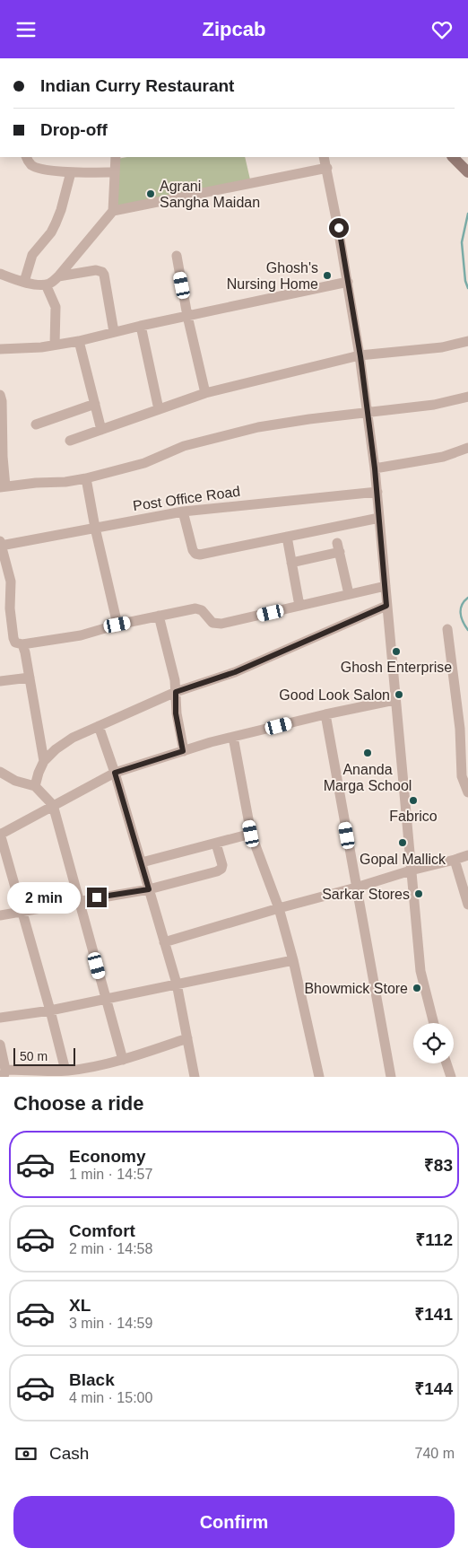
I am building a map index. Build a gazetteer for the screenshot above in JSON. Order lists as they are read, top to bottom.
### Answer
{
  "streets": {
    "street": ["Post Office Road"]
  },
  "places": [
    "Agrani Sangha Maidan",
    "Ghosh's Nursing Home",
    "Ghosh Enterprise",
    "Good Look Salon",
    "Ananda Marga School",
    "Fabrico",
    "Gopal Mallick",
    "Sarkar Stores",
    "Bhowmick Store"
  ],
  "scale_bar": "50 m",
  "page": {
    "header": "Zipcab",
    "banner": ["Indian Curry Restaurant", "Drop-off"],
    "bubble": "2 min",
    "scale": "50 m",
    "heading": "Choose a ride",
    "list": [
      {
        "name": "Economy",
        "note": "1 min · 14:57",
        "value": "₹83"
      },
      {
        "name": "Comfort",
        "note": "2 min · 14:58",
        "value": "₹112"
      },
      {
        "name": "XL",
        "note": "3 min · 14:59",
        "value": "₹141"
      },
      {
        "name": "Black",
        "note": "4 min · 15:00",
        "value": "₹144"
      }
    ],
    "pay": ["Cash", "740 m"],
    "buttons": "Confirm"
  }
}
